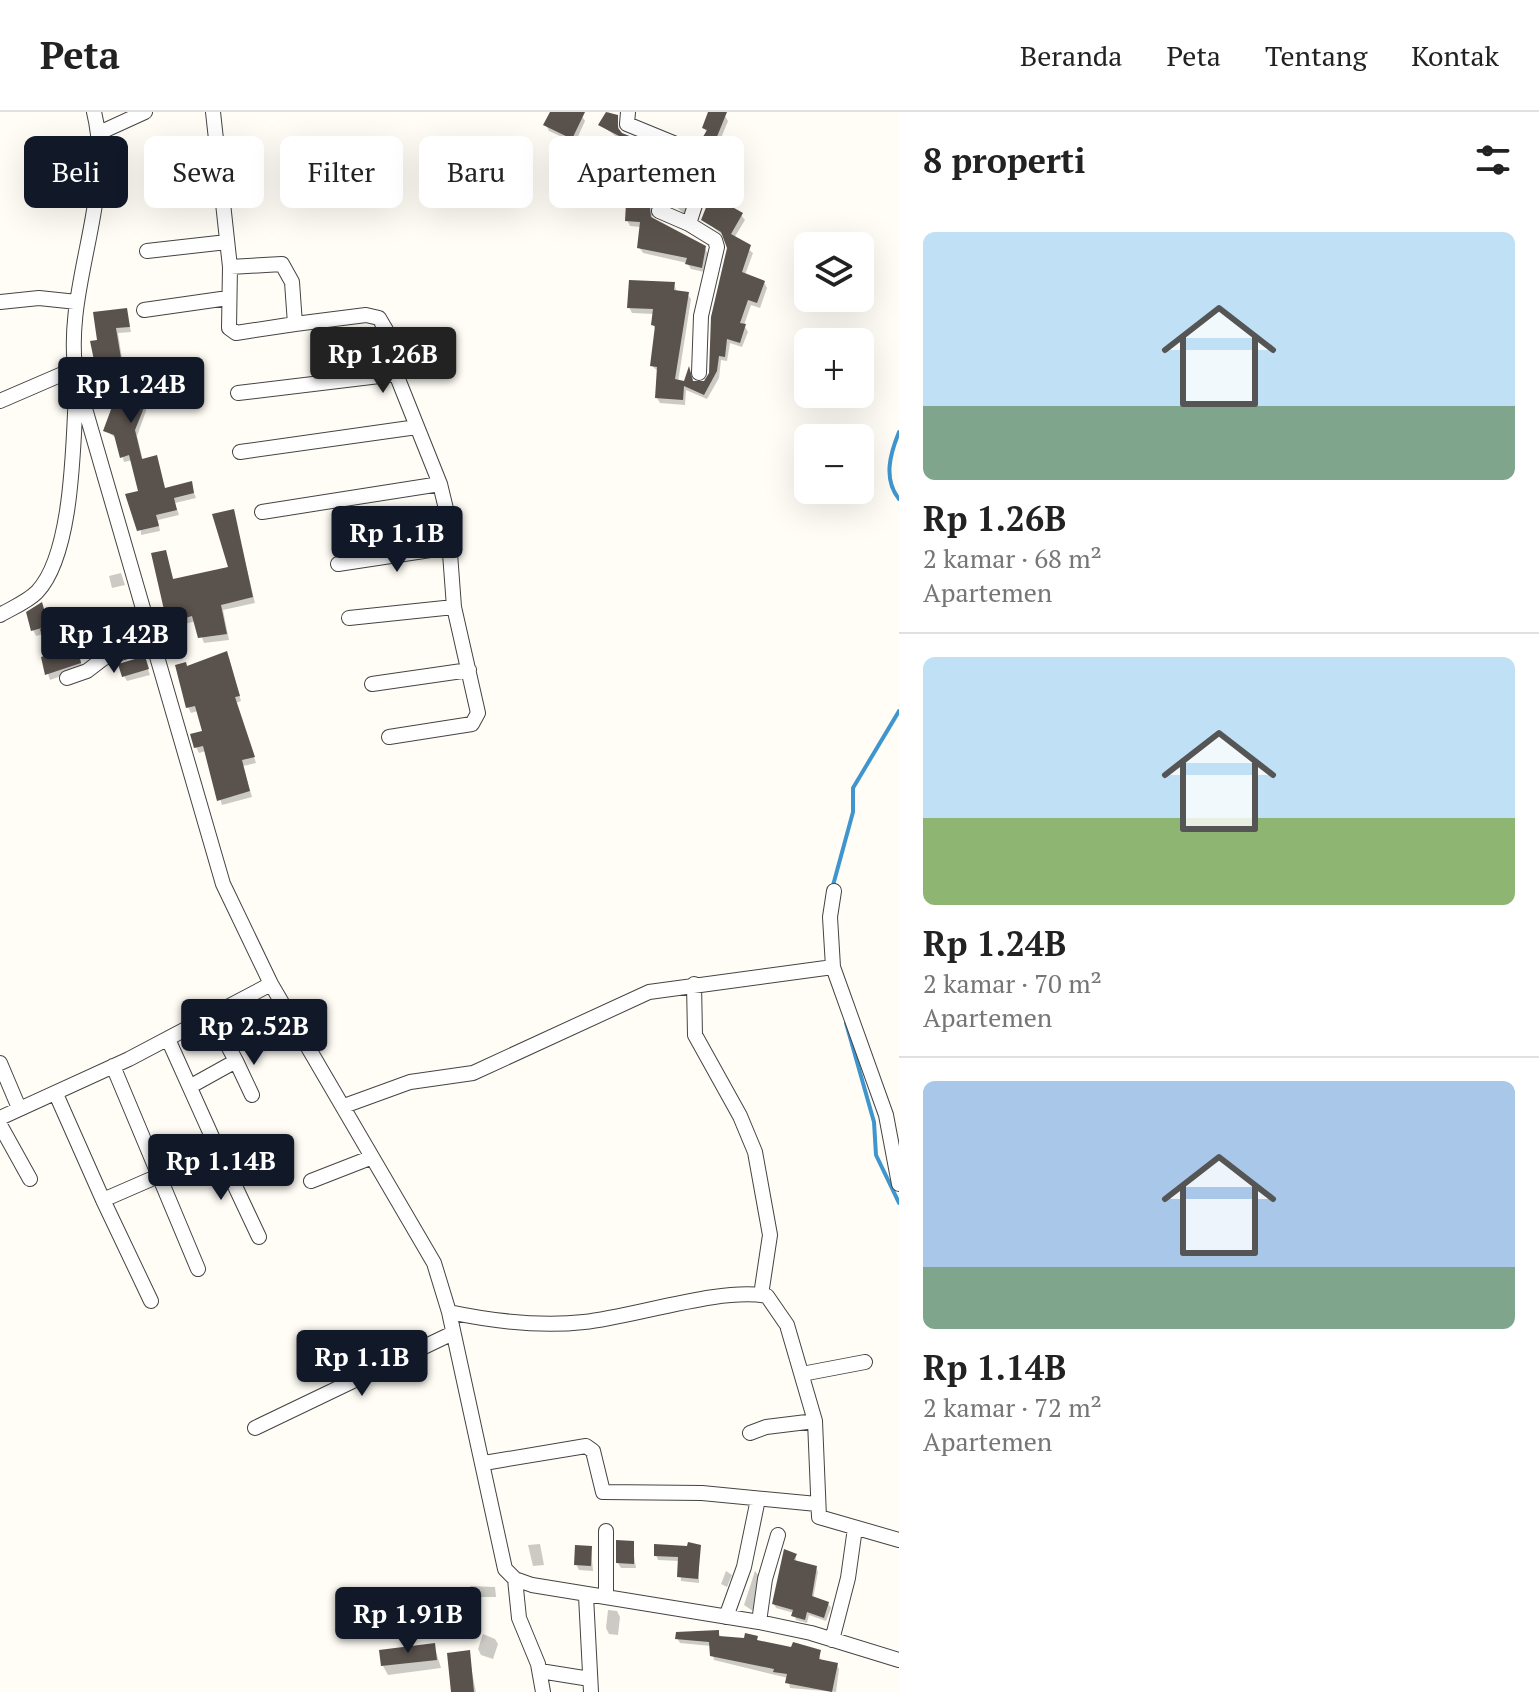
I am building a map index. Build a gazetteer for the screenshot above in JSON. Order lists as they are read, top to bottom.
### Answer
{
  "page": {
    "header": "Peta",
    "nav": [
      "Beranda",
      "Peta",
      "Tentang",
      "Kontak"
    ],
    "heading": "8 properti",
    "chip": [
      "Beli",
      "Sewa",
      "Filter",
      "Baru",
      "Apartemen"
    ],
    "list": [
      {
        "name": "Rp 1.26B",
        "note": "2 kamar · 68 m² · Apartemen"
      },
      {
        "name": "Rp 1.24B",
        "note": "2 kamar · 70 m² · Apartemen"
      },
      {
        "name": "Rp 1.14B",
        "note": "2 kamar · 72 m² · Apartemen"
      }
    ],
    "map_buttons": ["+", "−"],
    "price": [
      "Rp 1.26B",
      "Rp 1.24B",
      "Rp 1.1B",
      "Rp 1.42B",
      "Rp 2.52B",
      "Rp 1.14B",
      "Rp 1.1B",
      "Rp 1.91B"
    ]
  }
}
